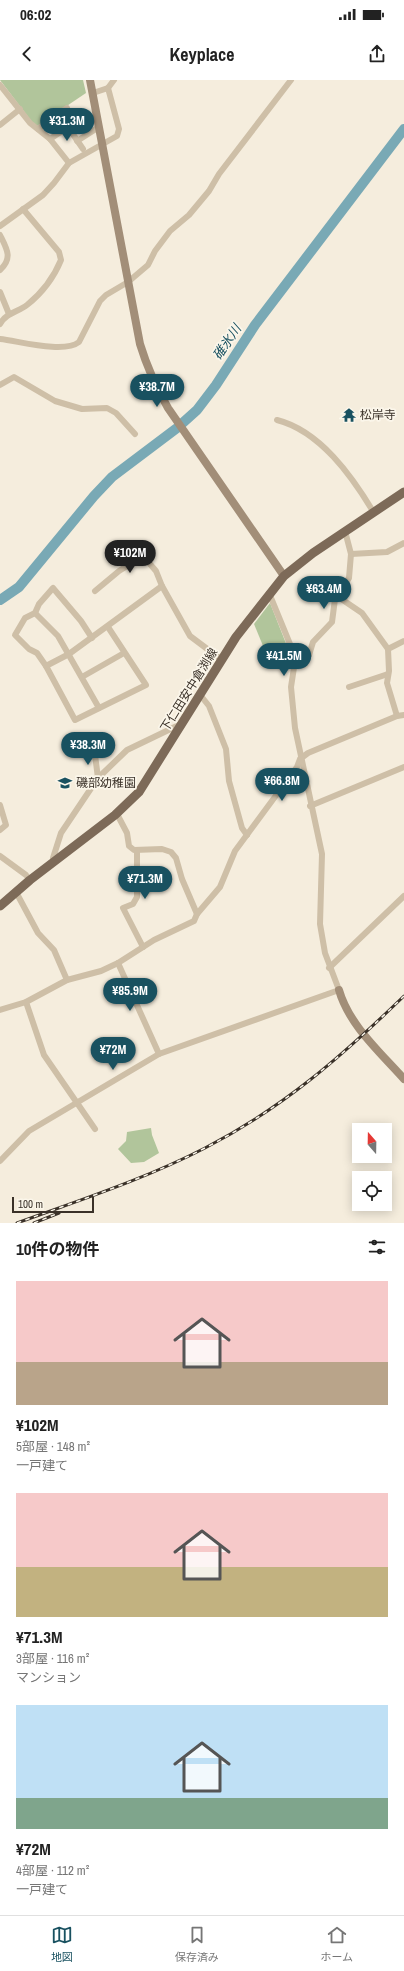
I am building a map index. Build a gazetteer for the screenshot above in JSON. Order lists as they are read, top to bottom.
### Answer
{
  "streets": {
    "main road": ["下仁田安中倉渕線"]
  },
  "water": ["碓氷川"],
  "places": {
    "temple": ["松岸寺"],
    "school or university": ["磯部幼稚園"]
  },
  "scale_bar": "100 m",
  "north": "top",
  "page": {
    "status": "06:02",
    "header": "Keyplace",
    "price": [
      "¥31.3M",
      "¥38.7M",
      "¥102M",
      "¥63.4M",
      "¥41.5M",
      "¥38.3M",
      "¥66.8M",
      "¥71.3M",
      "¥85.9M",
      "¥72M"
    ],
    "scale": "100 m",
    "heading": "10件の物件",
    "list": [
      {
        "name": "¥102M",
        "note": "5部屋 · 148 m² · 一戸建て"
      },
      {
        "name": "¥71.3M",
        "note": "3部屋 · 116 m² · マンション"
      },
      {
        "name": "¥72M",
        "note": "4部屋 · 112 m² · 一戸建て"
      }
    ],
    "tabs": ["地図", "保存済み", "ホーム"]
  }
}
